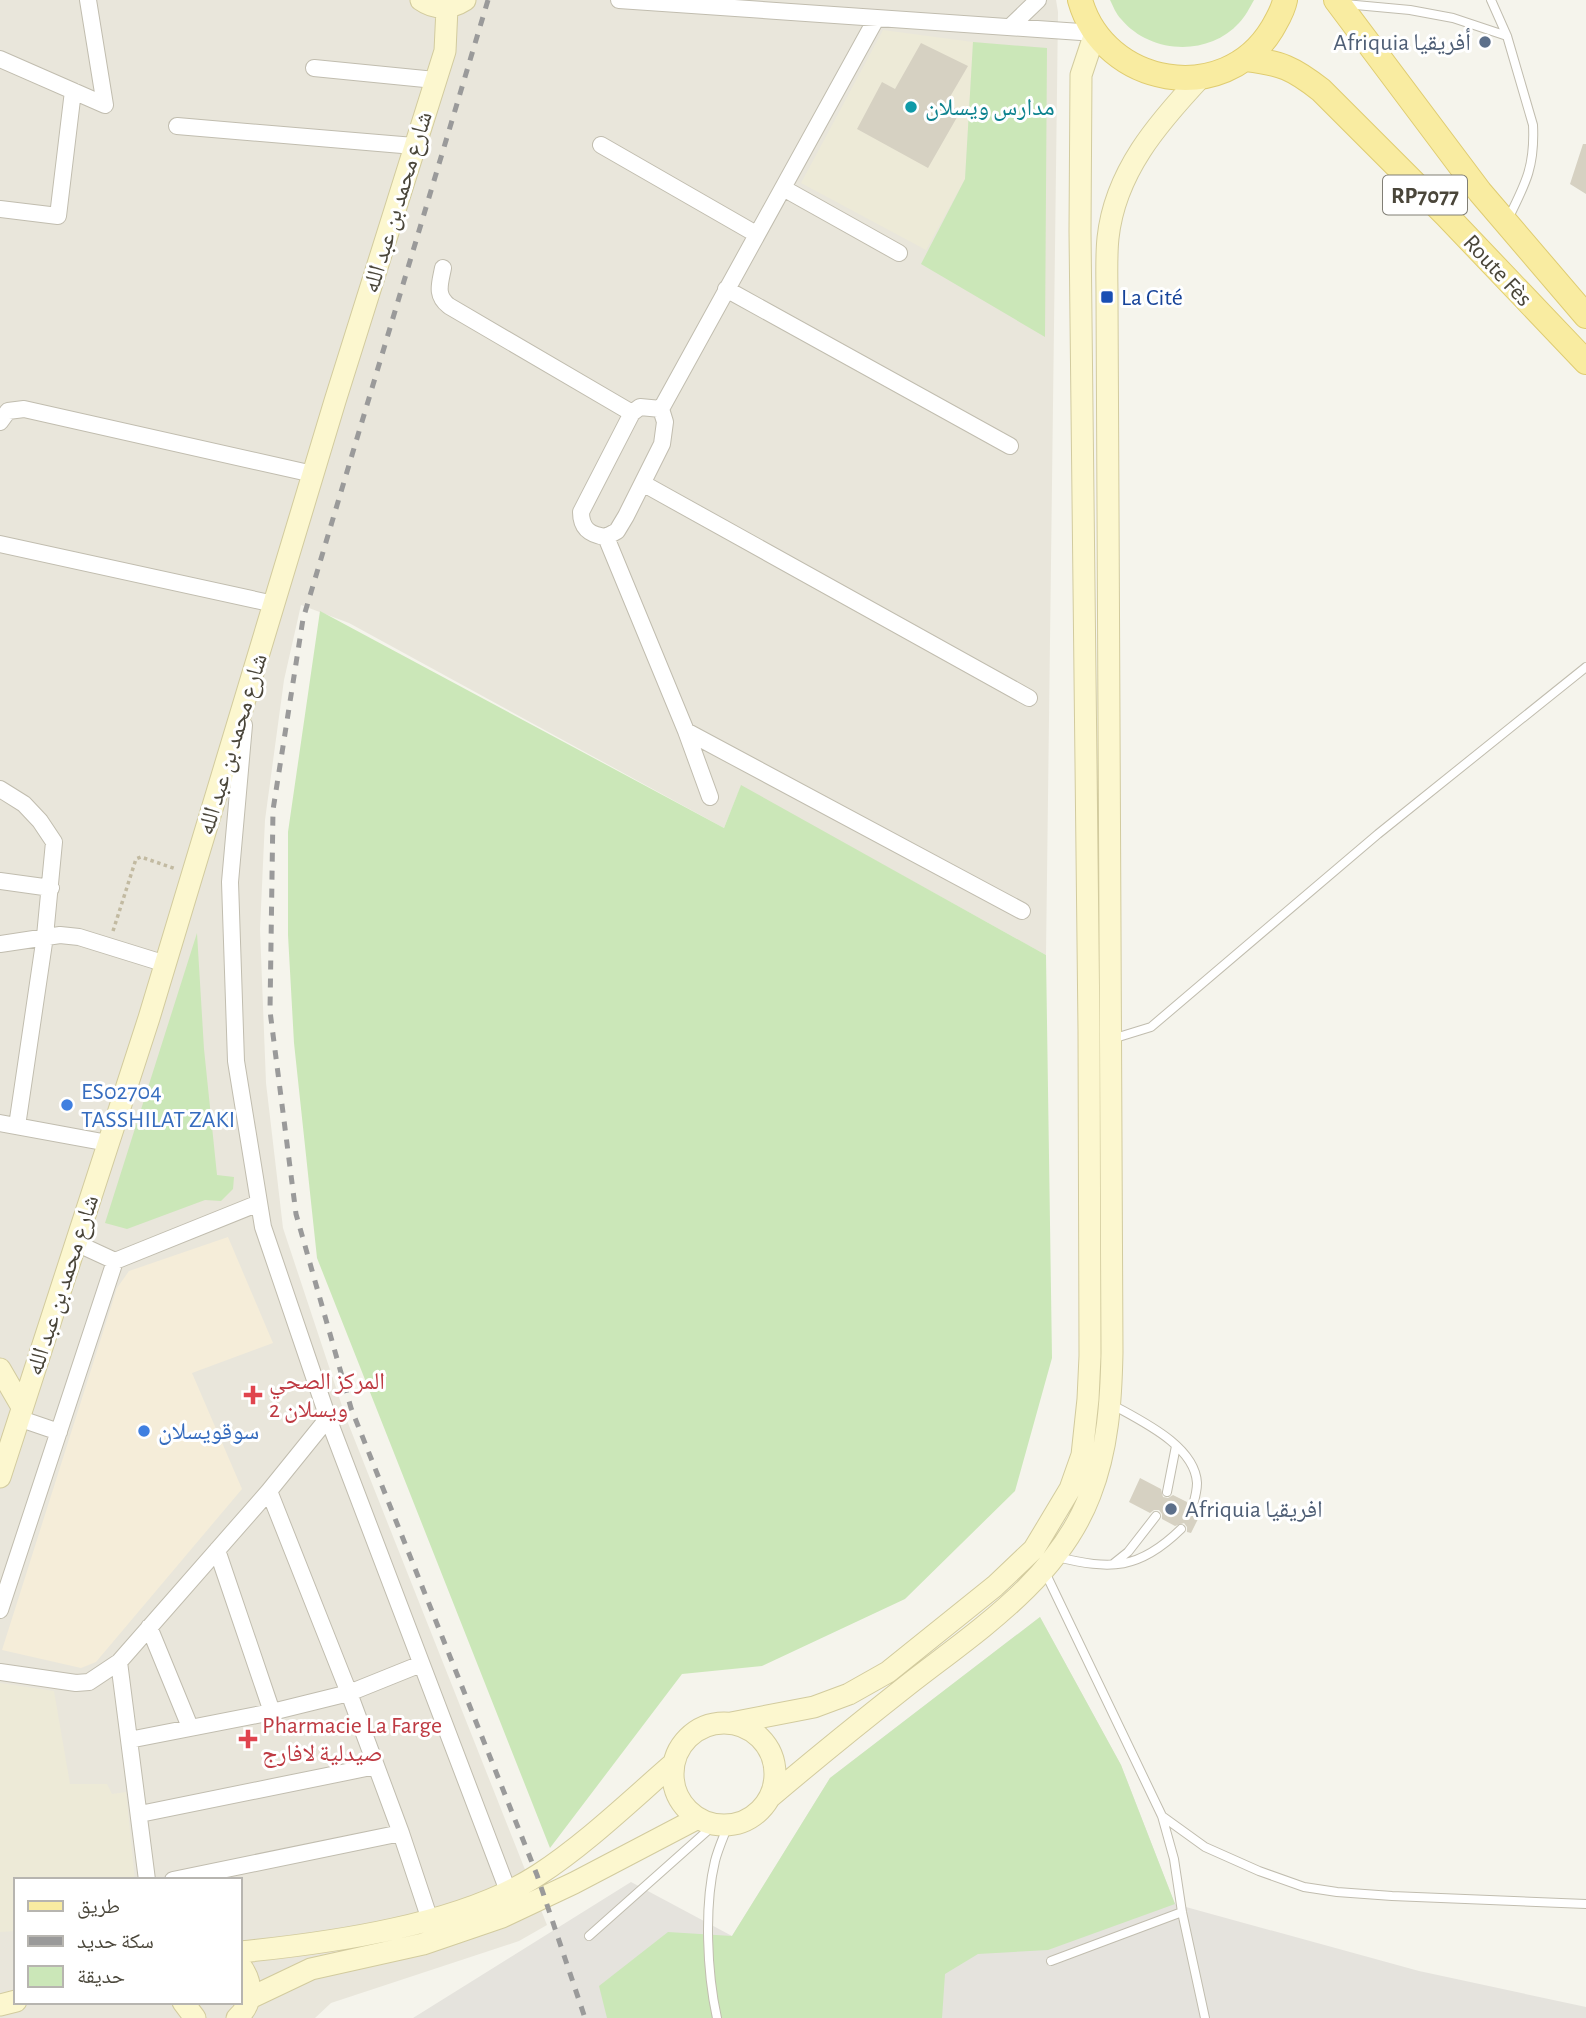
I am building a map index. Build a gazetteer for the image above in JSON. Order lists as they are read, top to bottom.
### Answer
{
  "streets": {
    "main road": ["RP7077", "Route Fès"],
    "street": ["شارع محمد بن عبد الله"]
  },
  "places": {
    "other": [
      "Afriquia أفريقيا",
      "مدارس ويسلان",
      "ES02704 TASSHILAT ZAKI",
      "سوقويسلان",
      "Afriquia افريقيا"
    ],
    "transit": ["La Cité"],
    "health": ["المركز الصحي ويسلان 2", "Pharmacie La Farge صيدلية لافارج"]
  },
  "legend": ["طريق", "سكة حديد", "حديقة"]
}
